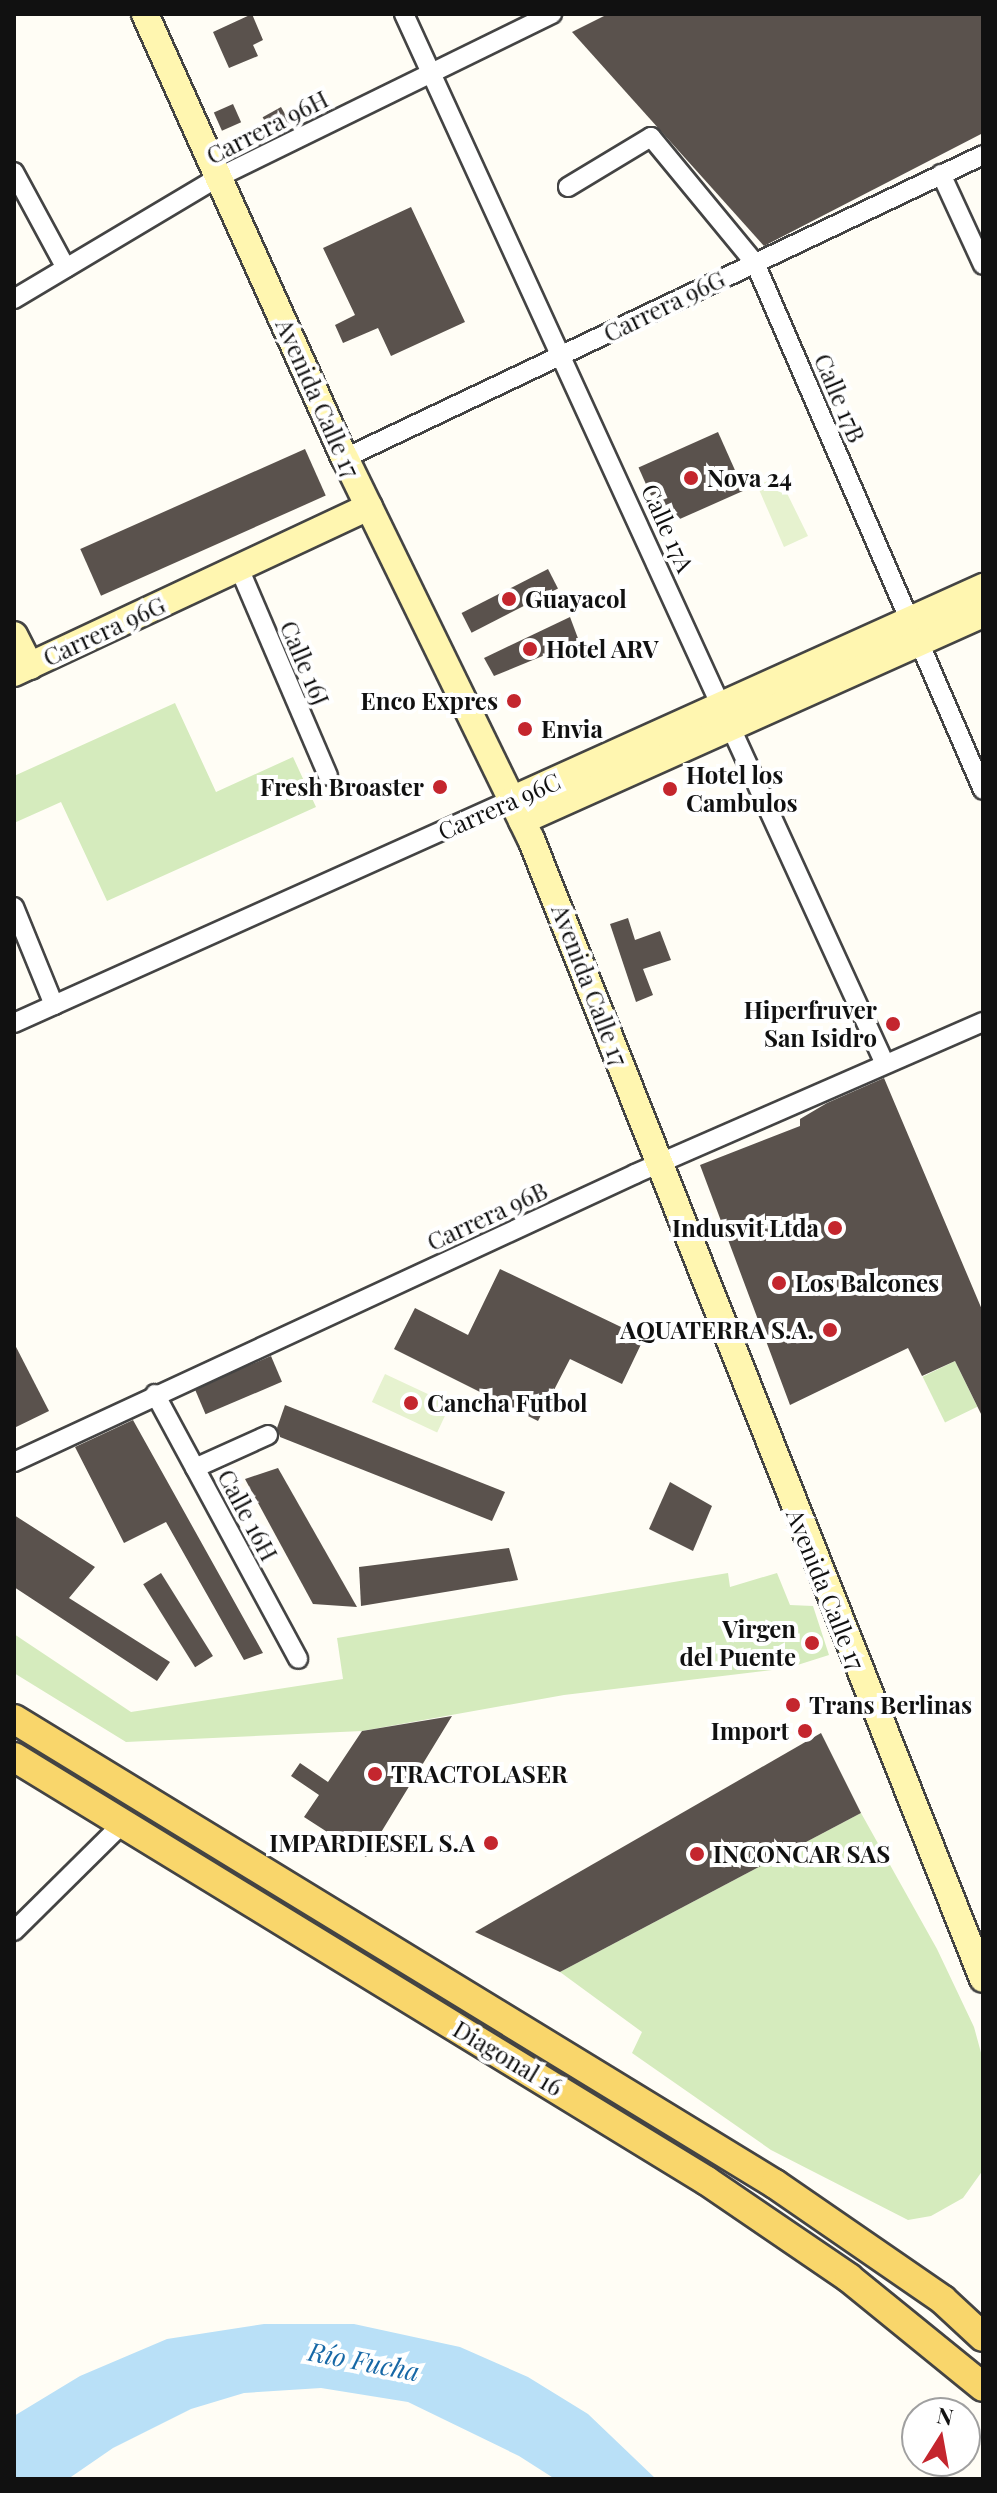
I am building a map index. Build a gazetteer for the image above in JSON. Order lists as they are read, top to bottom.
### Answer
{
  "streets": {
    "main road": [
      "Carrera 96G",
      "Avenida Calle 17",
      "Carrera 96C",
      "Diagonal 16"
    ],
    "street": [
      "Carrera 96H",
      "Calle 17B",
      "Calle 17A",
      "Calle 16J",
      "Carrera 96B",
      "Calle 16H"
    ]
  },
  "crossings": [
    ["Carrera 96H", "Avenida Calle 17"],
    ["Carrera 96H", "Calle 17A"],
    ["Carrera 96G", "Avenida Calle 17"],
    ["Carrera 96G", "Calle 17B"],
    ["Carrera 96G", "Calle 17A"],
    ["Carrera 96G", "Calle 16J"],
    ["Avenida Calle 17", "Carrera 96C"],
    ["Avenida Calle 17", "Carrera 96B"],
    ["Calle 17B", "Carrera 96C"],
    ["Calle 17A", "Carrera 96C"],
    ["Calle 17A", "Carrera 96B"],
    ["Carrera 96B", "Calle 16H"]
  ],
  "water": ["Río Fucha"],
  "places": [
    "Nova 24",
    "Guayacol",
    "Hotel ARV",
    "Enco Expres",
    "Envia",
    "Fresh Broaster",
    "Hotel los Cambulos",
    "Hiperfruver San Isidro",
    "Indusvit Ltda",
    "Los Balcones",
    "AQUATERRA S.A.",
    "Cancha Futbol",
    "Virgen del Puente",
    "Trans Berlinas",
    "Import",
    "TRACTOLASER",
    "IMPARDIESEL S.A",
    "INCONCAR SAS"
  ],
  "north": "top"
}
